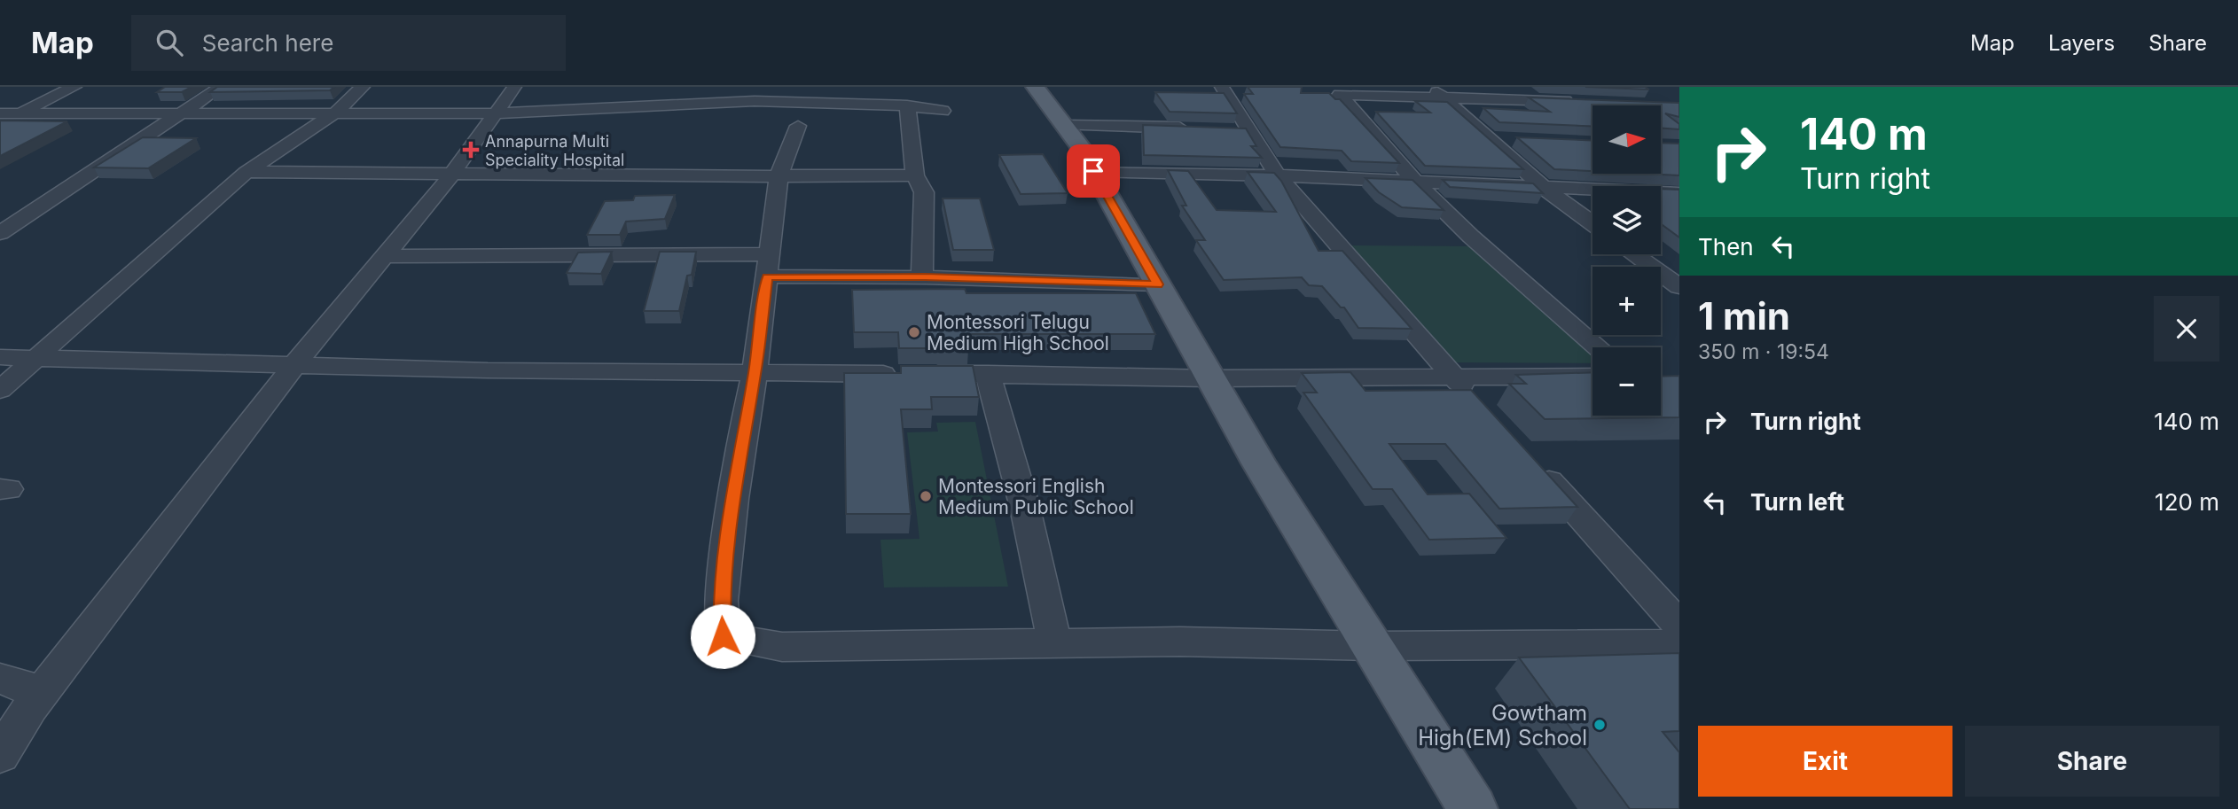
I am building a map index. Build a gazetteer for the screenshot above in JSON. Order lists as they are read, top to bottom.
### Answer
{
  "places": {
    "health": ["Annapurna Multi Speciality Hospital"],
    "other": ["Montessori Telugu Medium High School", "Montessori English Medium Public School", "Gowtham High(EM) School"]
  },
  "north": "right",
  "page": {
    "header": "Map",
    "search": "Search here",
    "nav": ["Map", "Layers", "Share"],
    "turn": ["140 m", "Turn right"],
    "map_buttons": ["+", "−"],
    "then": "Then",
    "heading": ["1 min", "350 m · 19:54"],
    "list": [
      {
        "name": "Turn right",
        "value": "140 m"
      },
      {
        "name": "Turn left",
        "value": "120 m"
      }
    ],
    "buttons": ["Exit", "Share"]
  }
}
